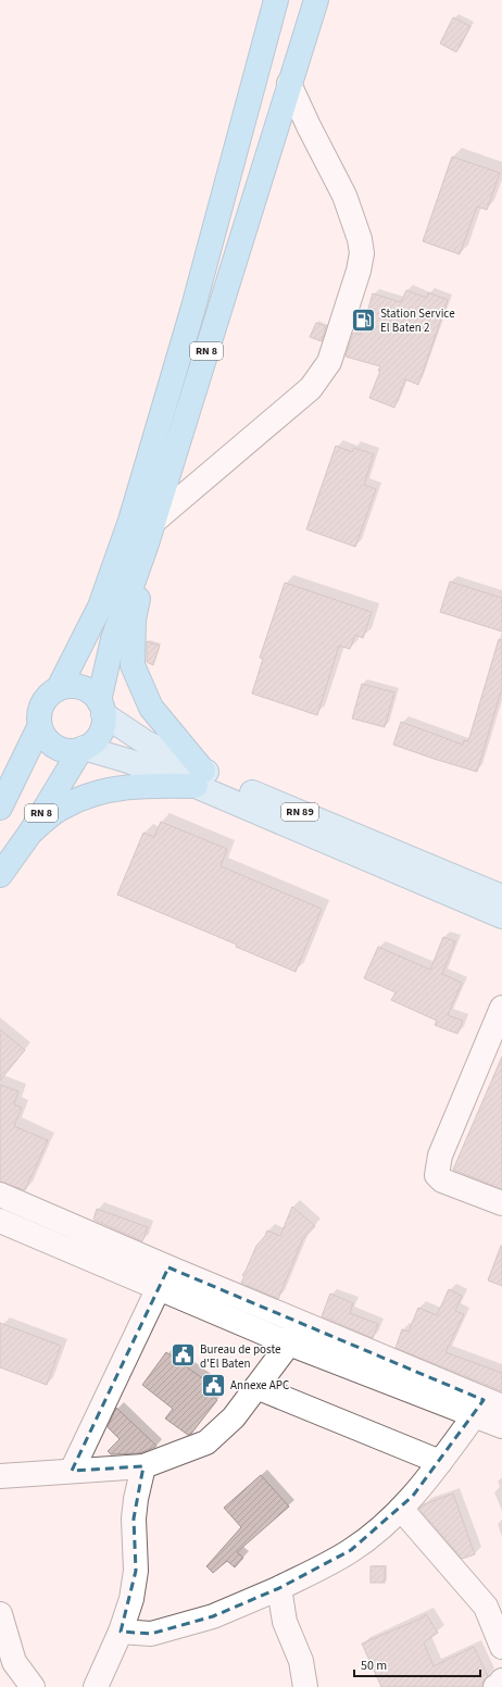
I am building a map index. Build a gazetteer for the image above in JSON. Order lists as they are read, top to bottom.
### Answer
{
  "streets": {
    "highway": ["RN 8"],
    "main road": ["RN 89"]
  },
  "crossings": [
    ["RN 8", "RN 89"]
  ],
  "places": {
    "fuel station": ["Station Service El Baten 2"],
    "public building": ["Bureau de poste d'El Baten", "Annexe APC"]
  },
  "scale_bar": "50 m"
}
